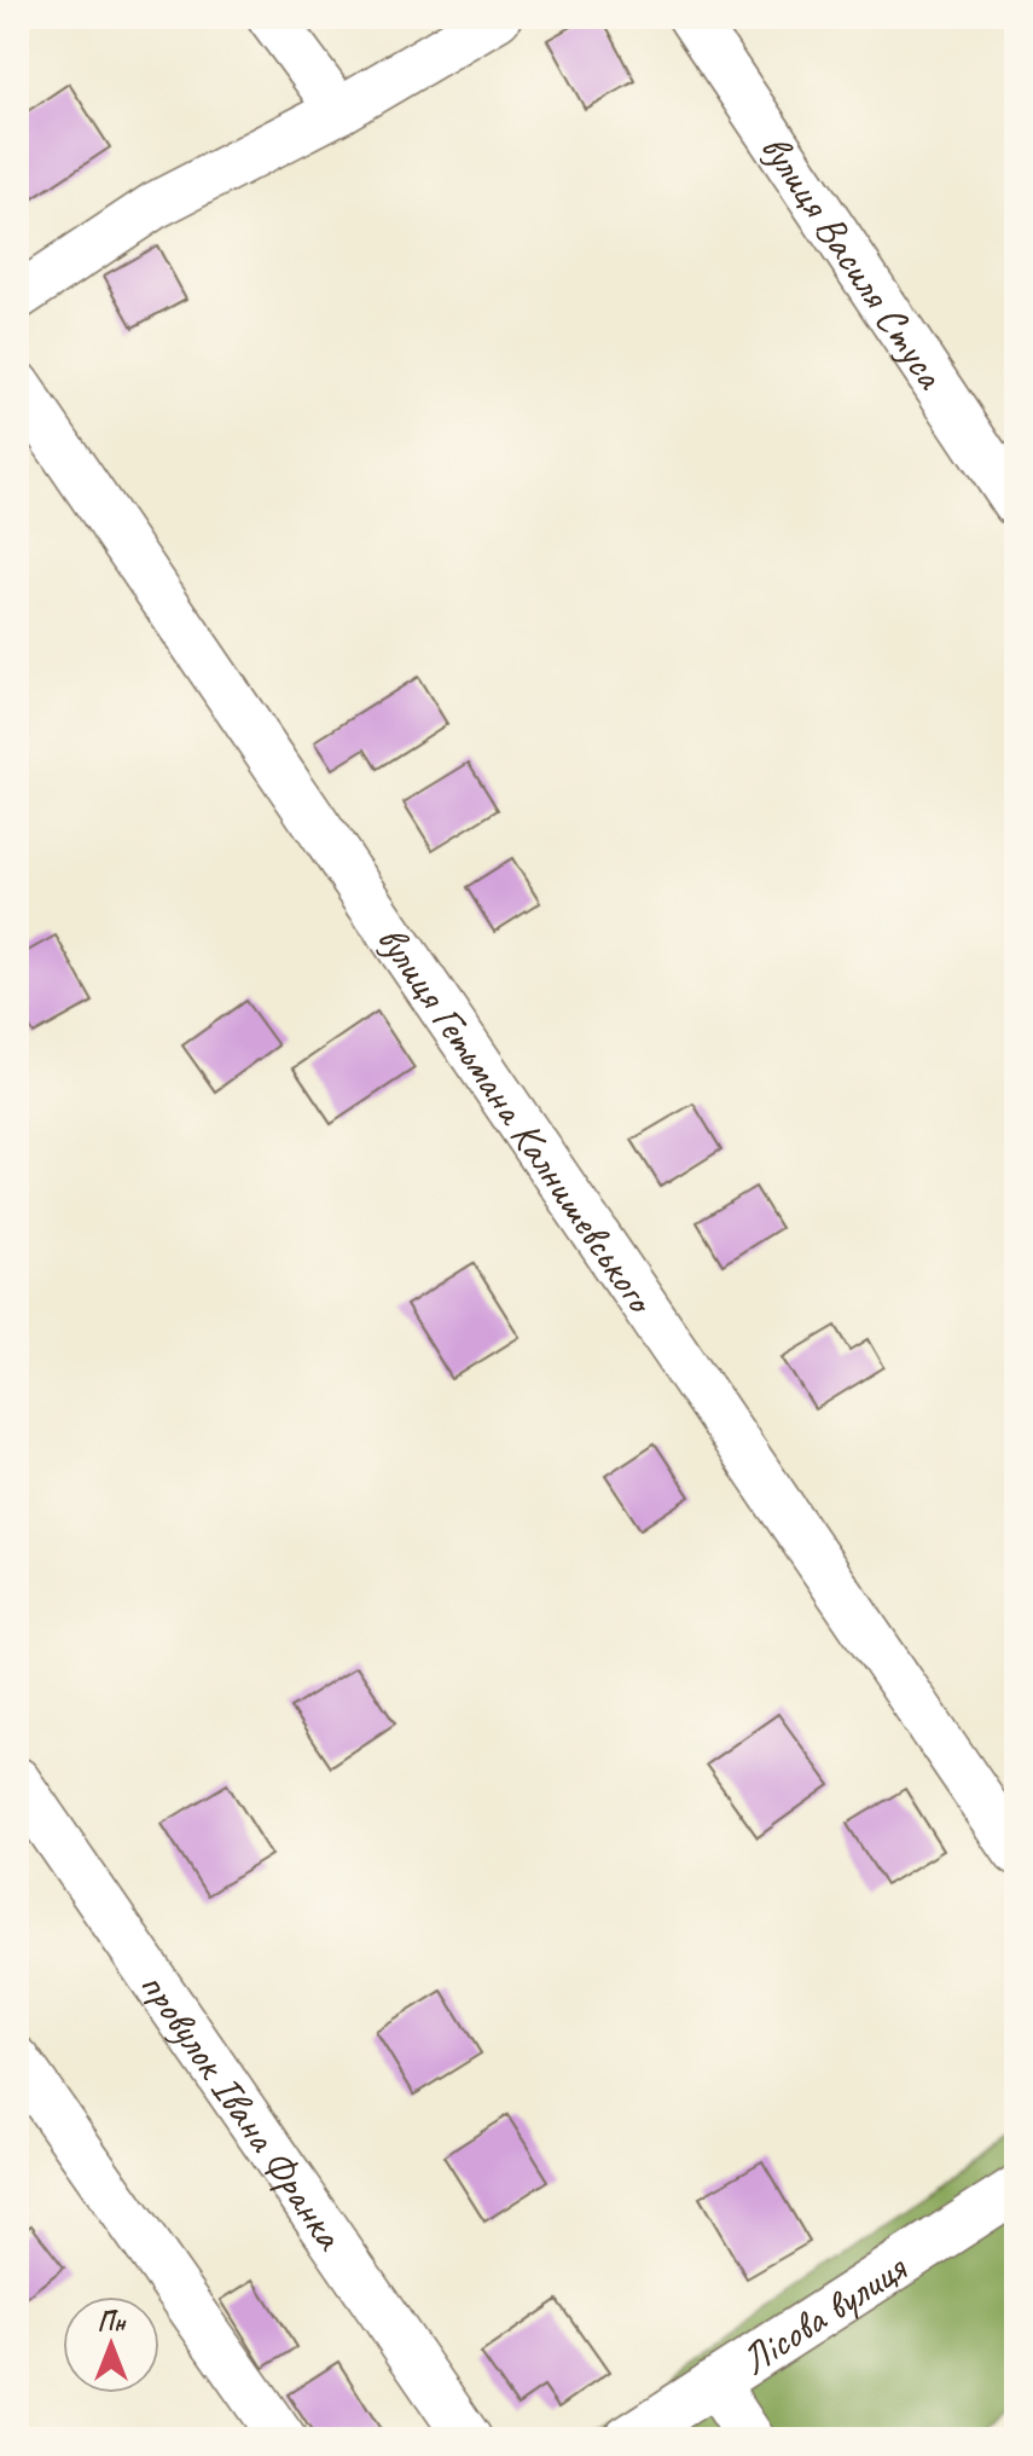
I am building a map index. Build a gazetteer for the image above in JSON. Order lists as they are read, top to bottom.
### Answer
{
  "streets": {
    "street": [
      "вулиця Василя Стуса",
      "вулиця Гетьмана Калнишевського",
      "провулок Івана Франка",
      "Лісова вулиця"
    ]
  },
  "north": "top"
}
